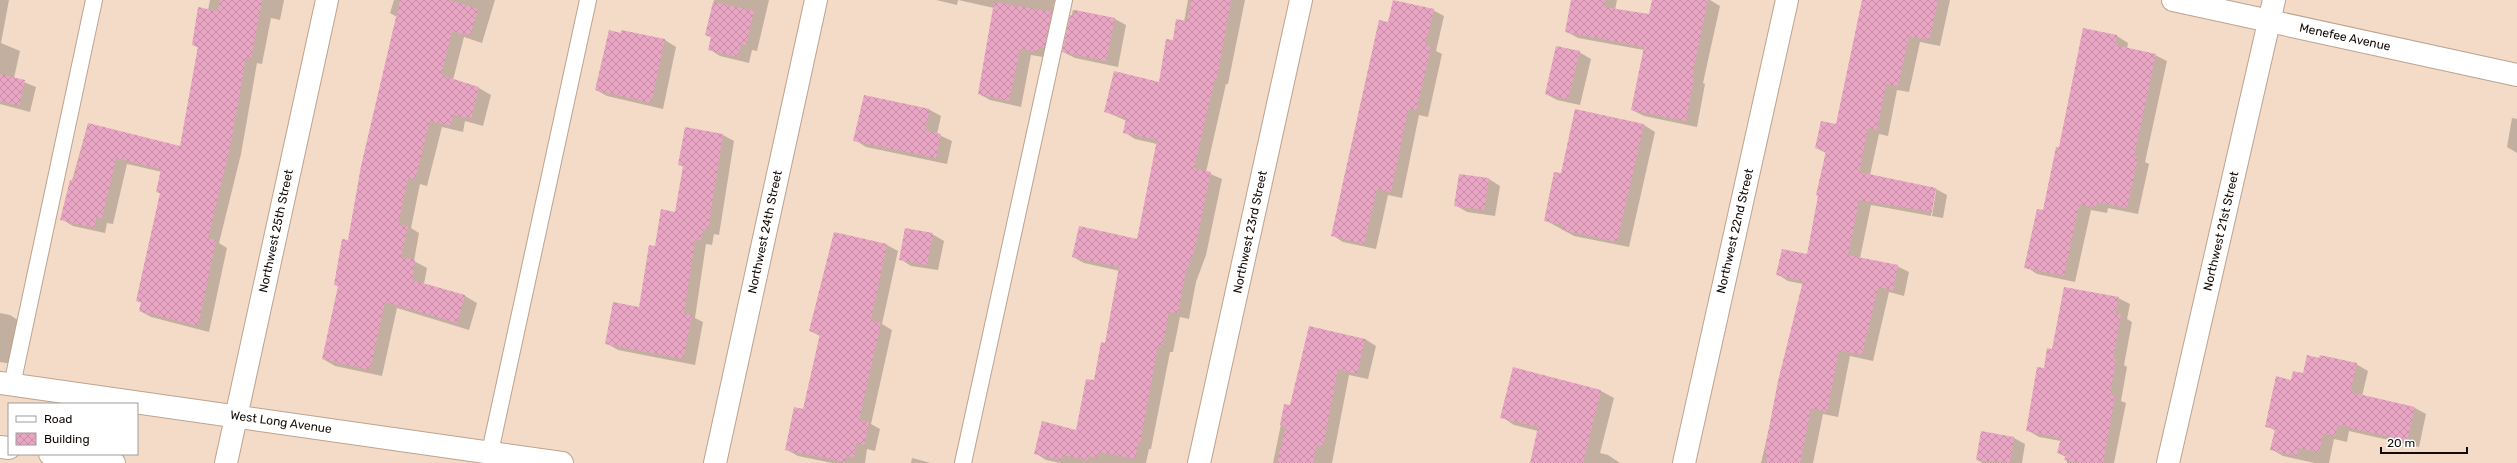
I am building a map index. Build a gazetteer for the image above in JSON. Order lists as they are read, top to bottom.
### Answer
{
  "streets": {
    "street": [
      "Menefee Avenue",
      "Northwest 25th Street",
      "Northwest 22nd Street",
      "Northwest 21st Street",
      "Northwest 24th Street",
      "Northwest 23rd Street",
      "West Long Avenue"
    ]
  },
  "crossings": [
    ["Menefee Avenue", "Northwest 21st Street"],
    ["Northwest 25th Street", "West Long Avenue"]
  ],
  "legend": ["Road", "Building"],
  "scale_bar": "20 m"
}
